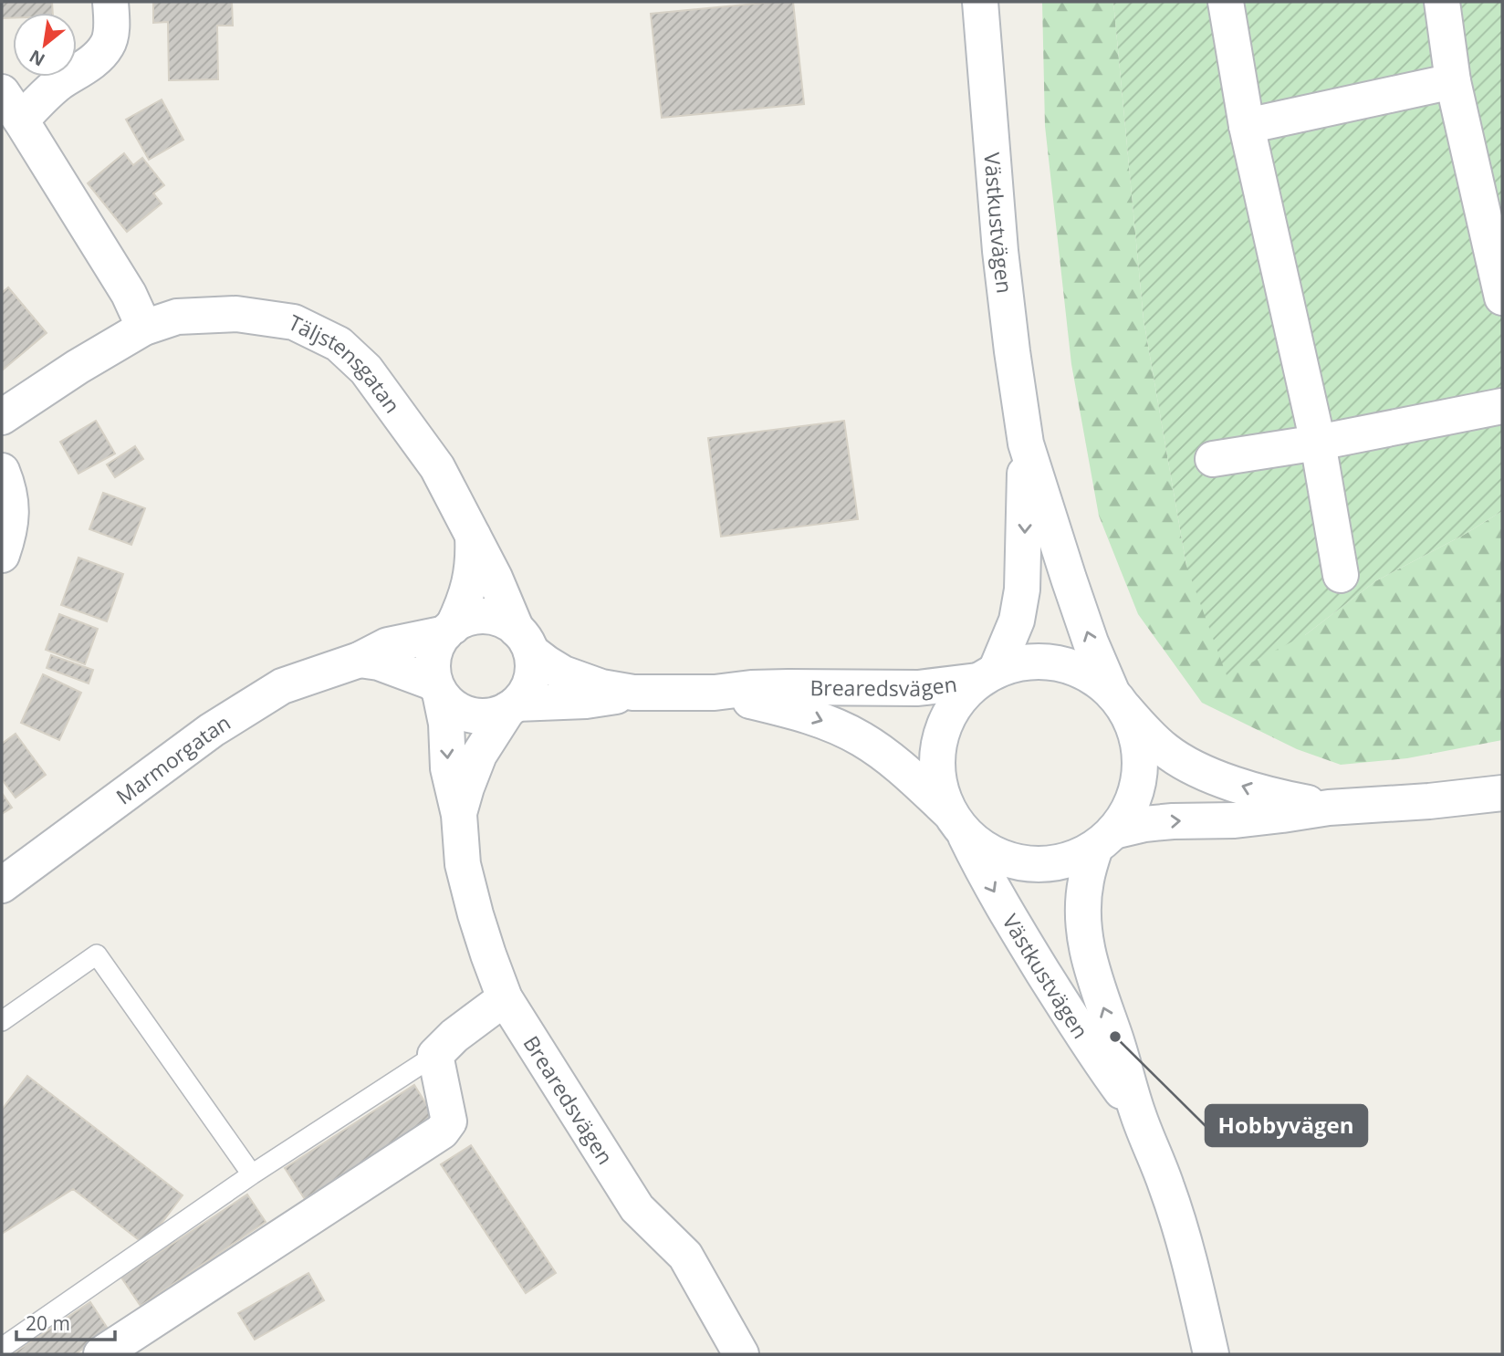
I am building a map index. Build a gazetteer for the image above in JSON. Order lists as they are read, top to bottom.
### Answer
{
  "streets": {
    "street": [
      "Västkustvägen",
      "Täljstensgatan",
      "Brearedsvägen",
      "Marmorgatan"
    ]
  },
  "crossings": [
    ["Västkustvägen", "Brearedsvägen"],
    ["Täljstensgatan", "Brearedsvägen"],
    ["Täljstensgatan", "Marmorgatan"],
    ["Brearedsvägen", "Marmorgatan"]
  ],
  "places": ["Hobbyvägen"],
  "scale_bar": "20 m",
  "north": "bottom left"
}
